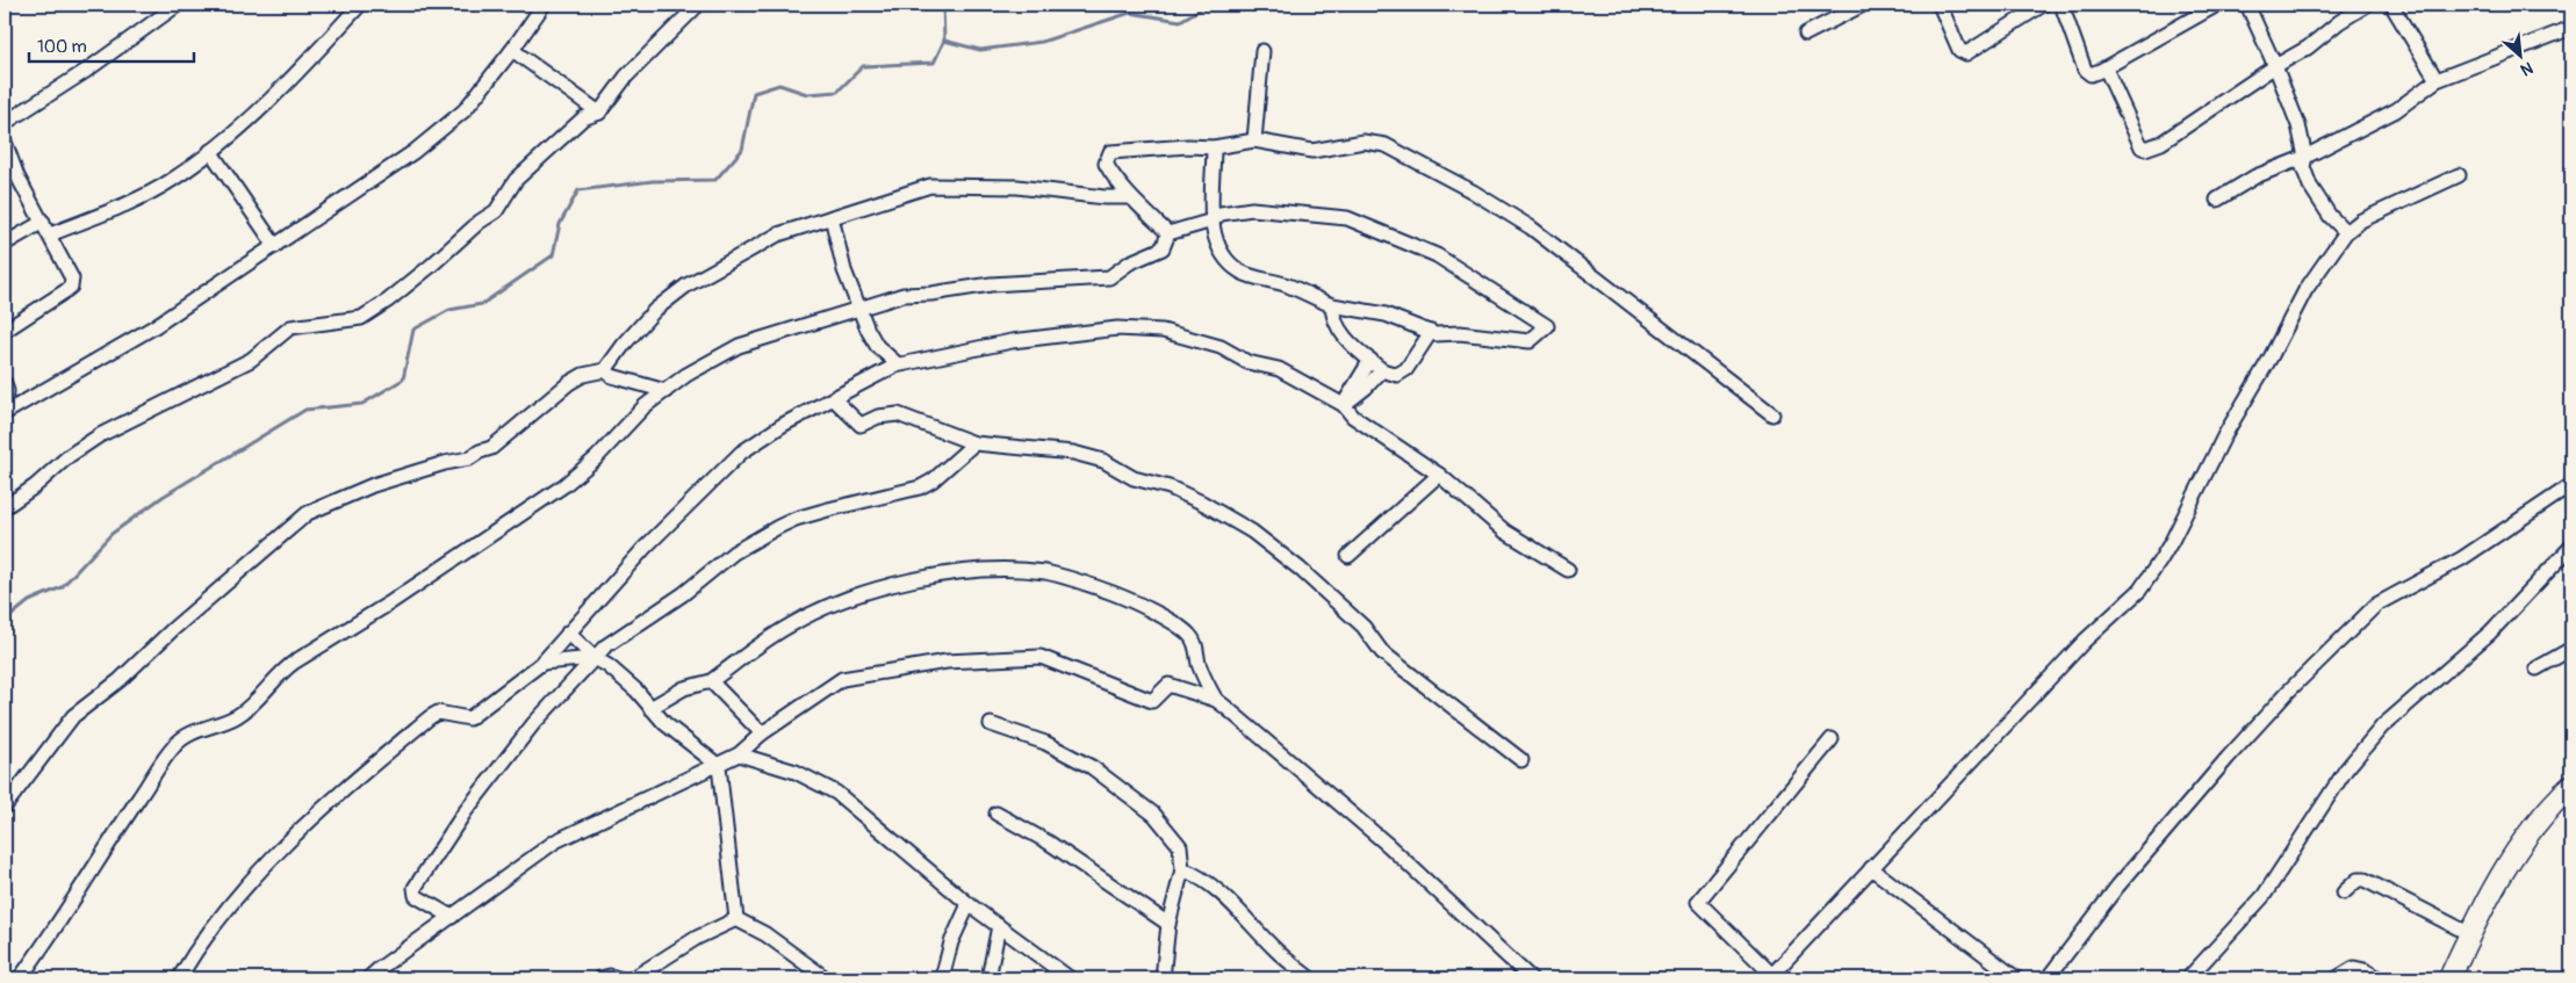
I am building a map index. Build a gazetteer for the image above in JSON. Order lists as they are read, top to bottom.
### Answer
{
  "scale_bar": "100 m",
  "north": "bottom right"
}
